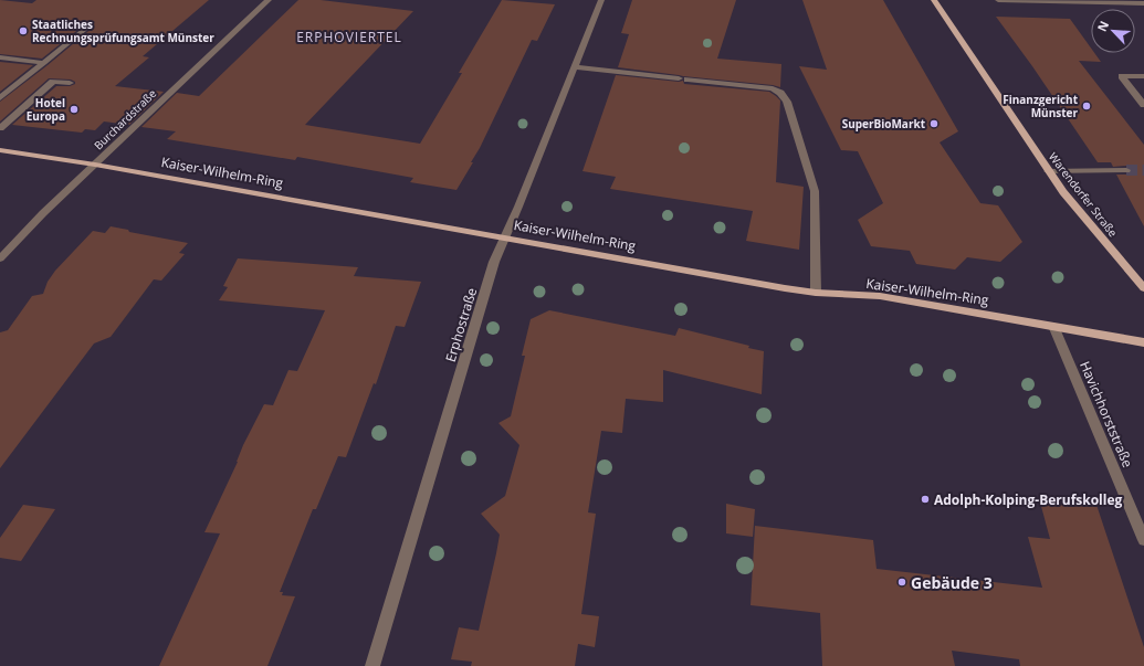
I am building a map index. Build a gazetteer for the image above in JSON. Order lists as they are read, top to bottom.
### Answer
{
  "streets": {
    "main road": ["Kaiser-Wilhelm-Ring", "Warendorfer Straße"],
    "street": ["Burchardstraße", "Erphostraße", "Havichhorststraße"]
  },
  "crossings": [
    ["Burchardstraße", "Kaiser-Wilhelm-Ring"],
    ["Kaiser-Wilhelm-Ring", "Erphostraße"],
    ["Kaiser-Wilhelm-Ring", "Havichhorststraße"]
  ],
  "districts": ["ERPHOVIERTEL"],
  "places": [
    "Staatliches Rechnungsprüfungsamt Münster",
    "Finanzgericht Münster",
    "Hotel Europa",
    "SuperBioMarkt",
    "Adolph-Kolping-Berufskolleg",
    "Gebäude 3"
  ],
  "north": "top left"
}
